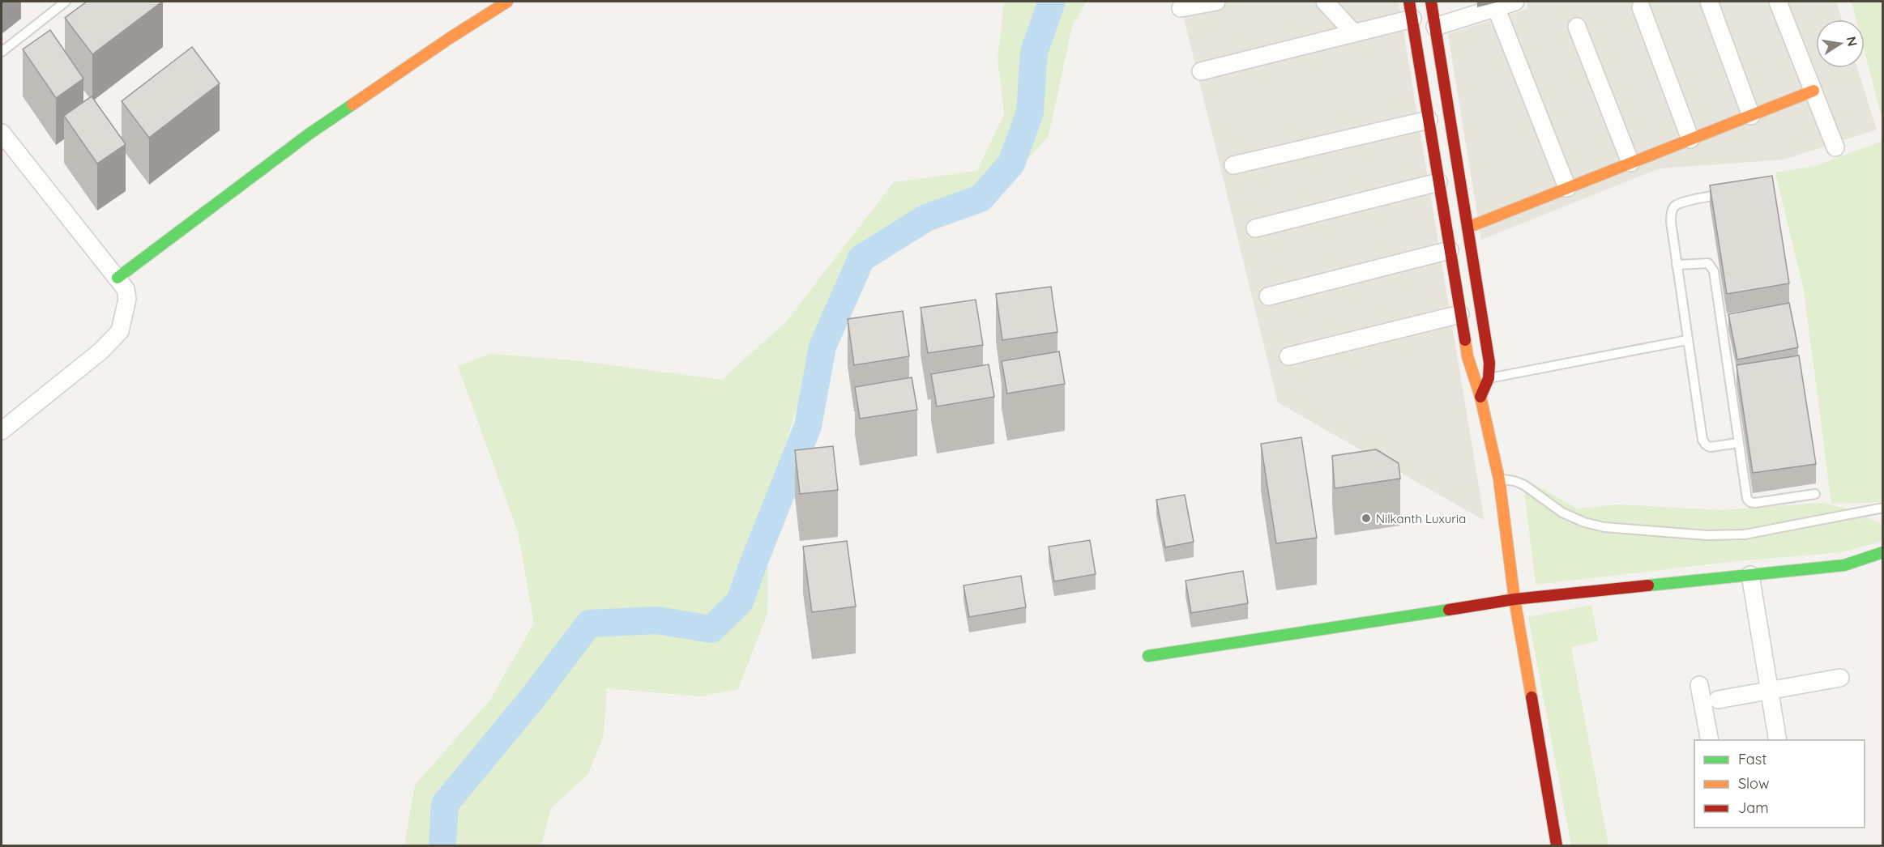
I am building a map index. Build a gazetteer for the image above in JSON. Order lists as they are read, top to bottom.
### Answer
{
  "places": ["Nilkanth Luxuria"],
  "legend": ["Fast", "Slow", "Jam"],
  "north": "right"
}
